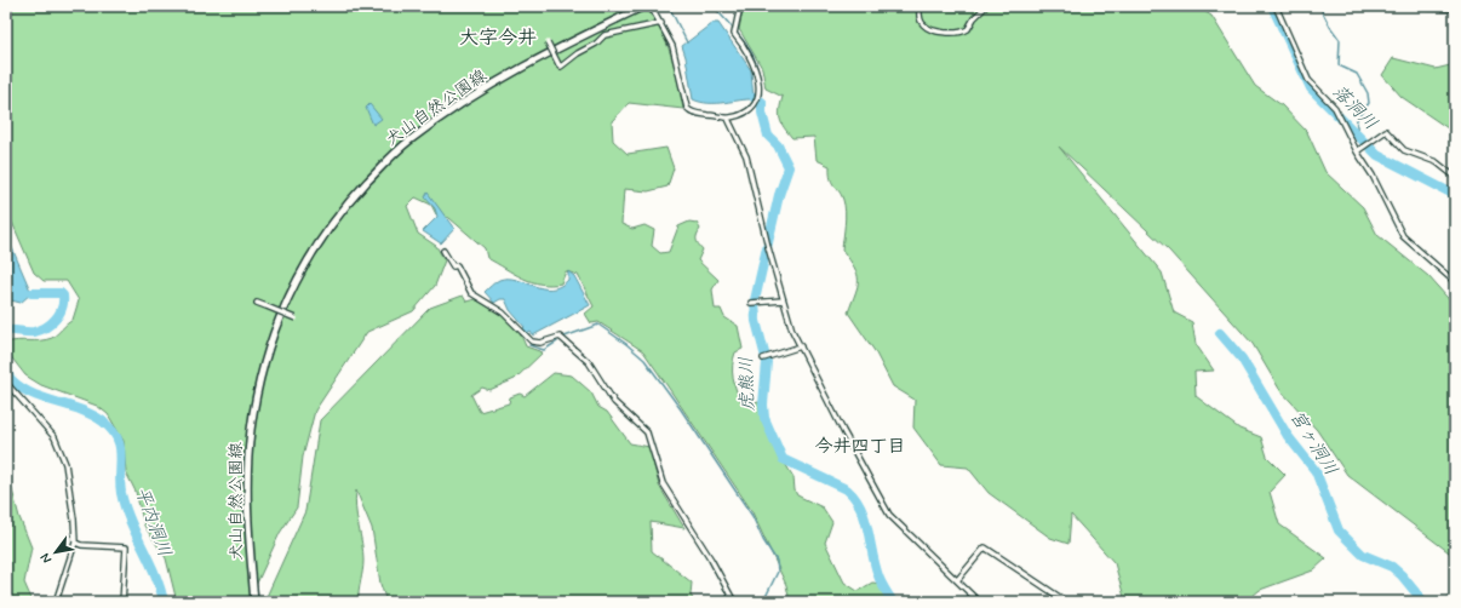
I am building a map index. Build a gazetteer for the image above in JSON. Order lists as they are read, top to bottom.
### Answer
{
  "streets": {
    "main road": ["犬山自然公園線"]
  },
  "districts": ["大字今井", "今井四丁目"],
  "water": [
    "落洞川",
    "虎熊川",
    "宮ヶ洞川",
    "平内洞川"
  ],
  "north": "bottom left"
}
